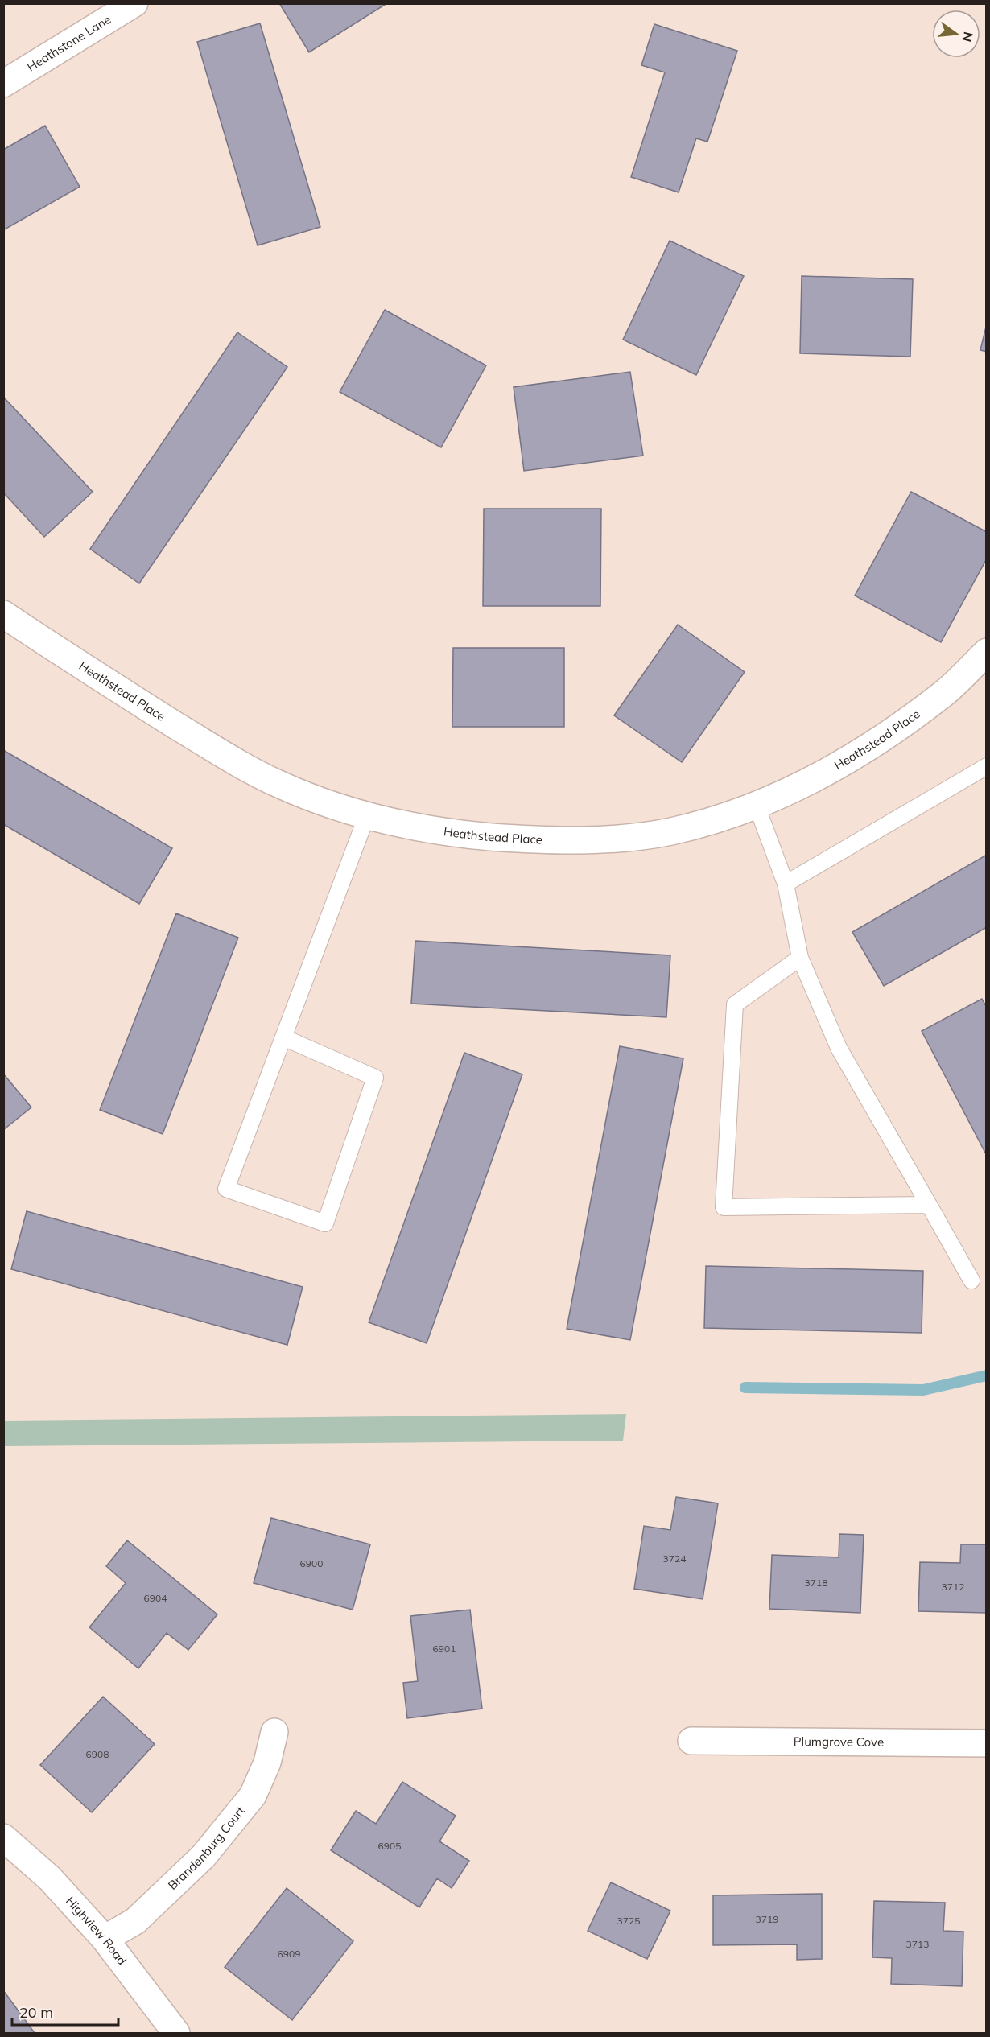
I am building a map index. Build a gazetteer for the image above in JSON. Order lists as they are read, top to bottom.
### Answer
{
  "streets": {
    "street": [
      "Heathstone Lane",
      "Heathstead Place",
      "Plumgrove Cove",
      "Brandenburg Court",
      "Highview Road"
    ]
  },
  "crossings": [
    ["Brandenburg Court", "Highview Road"]
  ],
  "house_numbers": [
    "3724",
    "6900",
    "3718",
    "3712",
    "6904",
    "6901",
    "6908",
    "6905",
    "3719",
    "3725",
    "3713",
    "6909"
  ],
  "scale_bar": "20 m",
  "north": "right"
}
